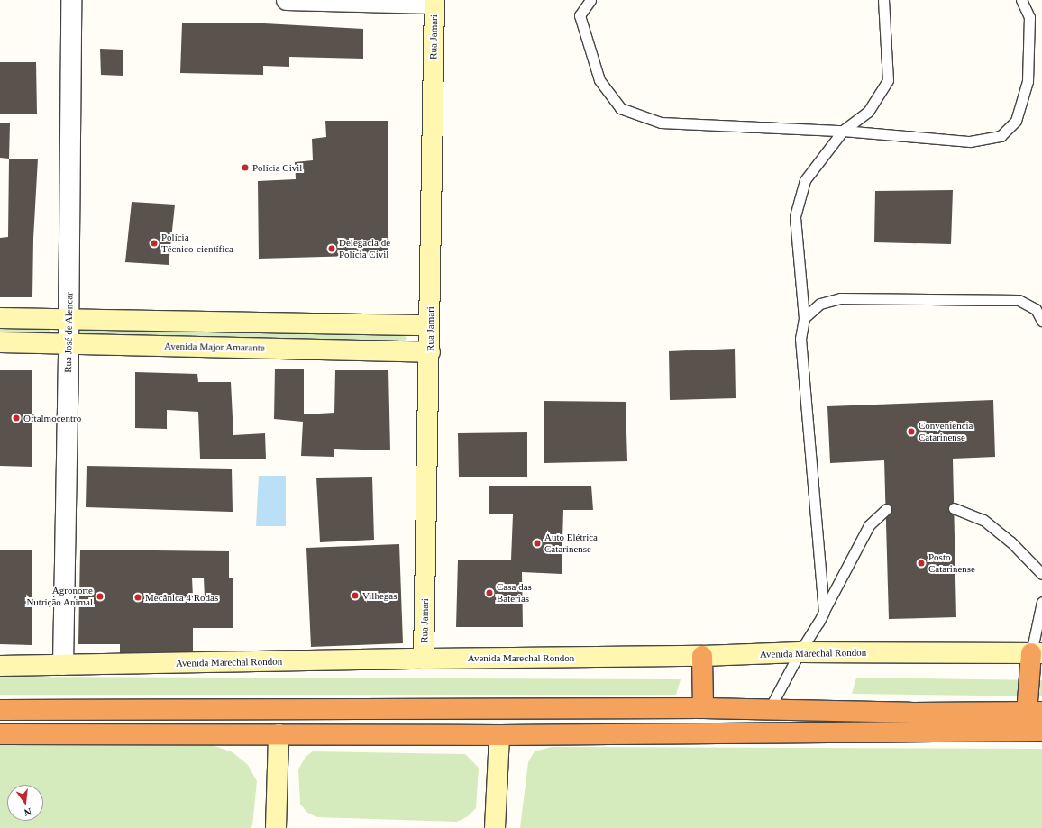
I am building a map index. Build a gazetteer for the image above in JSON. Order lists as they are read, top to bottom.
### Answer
{
  "streets": {
    "street": [
      "Rua Jamari",
      "Rua José de Alencar",
      "Avenida Major Amarante",
      "Avenida Marechal Rondon"
    ]
  },
  "crossings": [
    ["Rua Jamari", "Avenida Major Amarante"],
    ["Rua Jamari", "Avenida Marechal Rondon"],
    ["Rua José de Alencar", "Avenida Major Amarante"],
    ["Rua José de Alencar", "Avenida Marechal Rondon"]
  ],
  "places": [
    "Polícia Civil",
    "Polícia Técnico-científica",
    "Delegacia de Polícia Civil",
    "Oftalmocentro",
    "Conveniência Catarinense",
    "Auto Elétrica Catarinense",
    "Posto Catarinense",
    "Casa das Baterias",
    "Vilhegas",
    "Agronorte Nutrição Animal",
    "Mecânica 4 Rodas"
  ],
  "north": "bottom"
}
